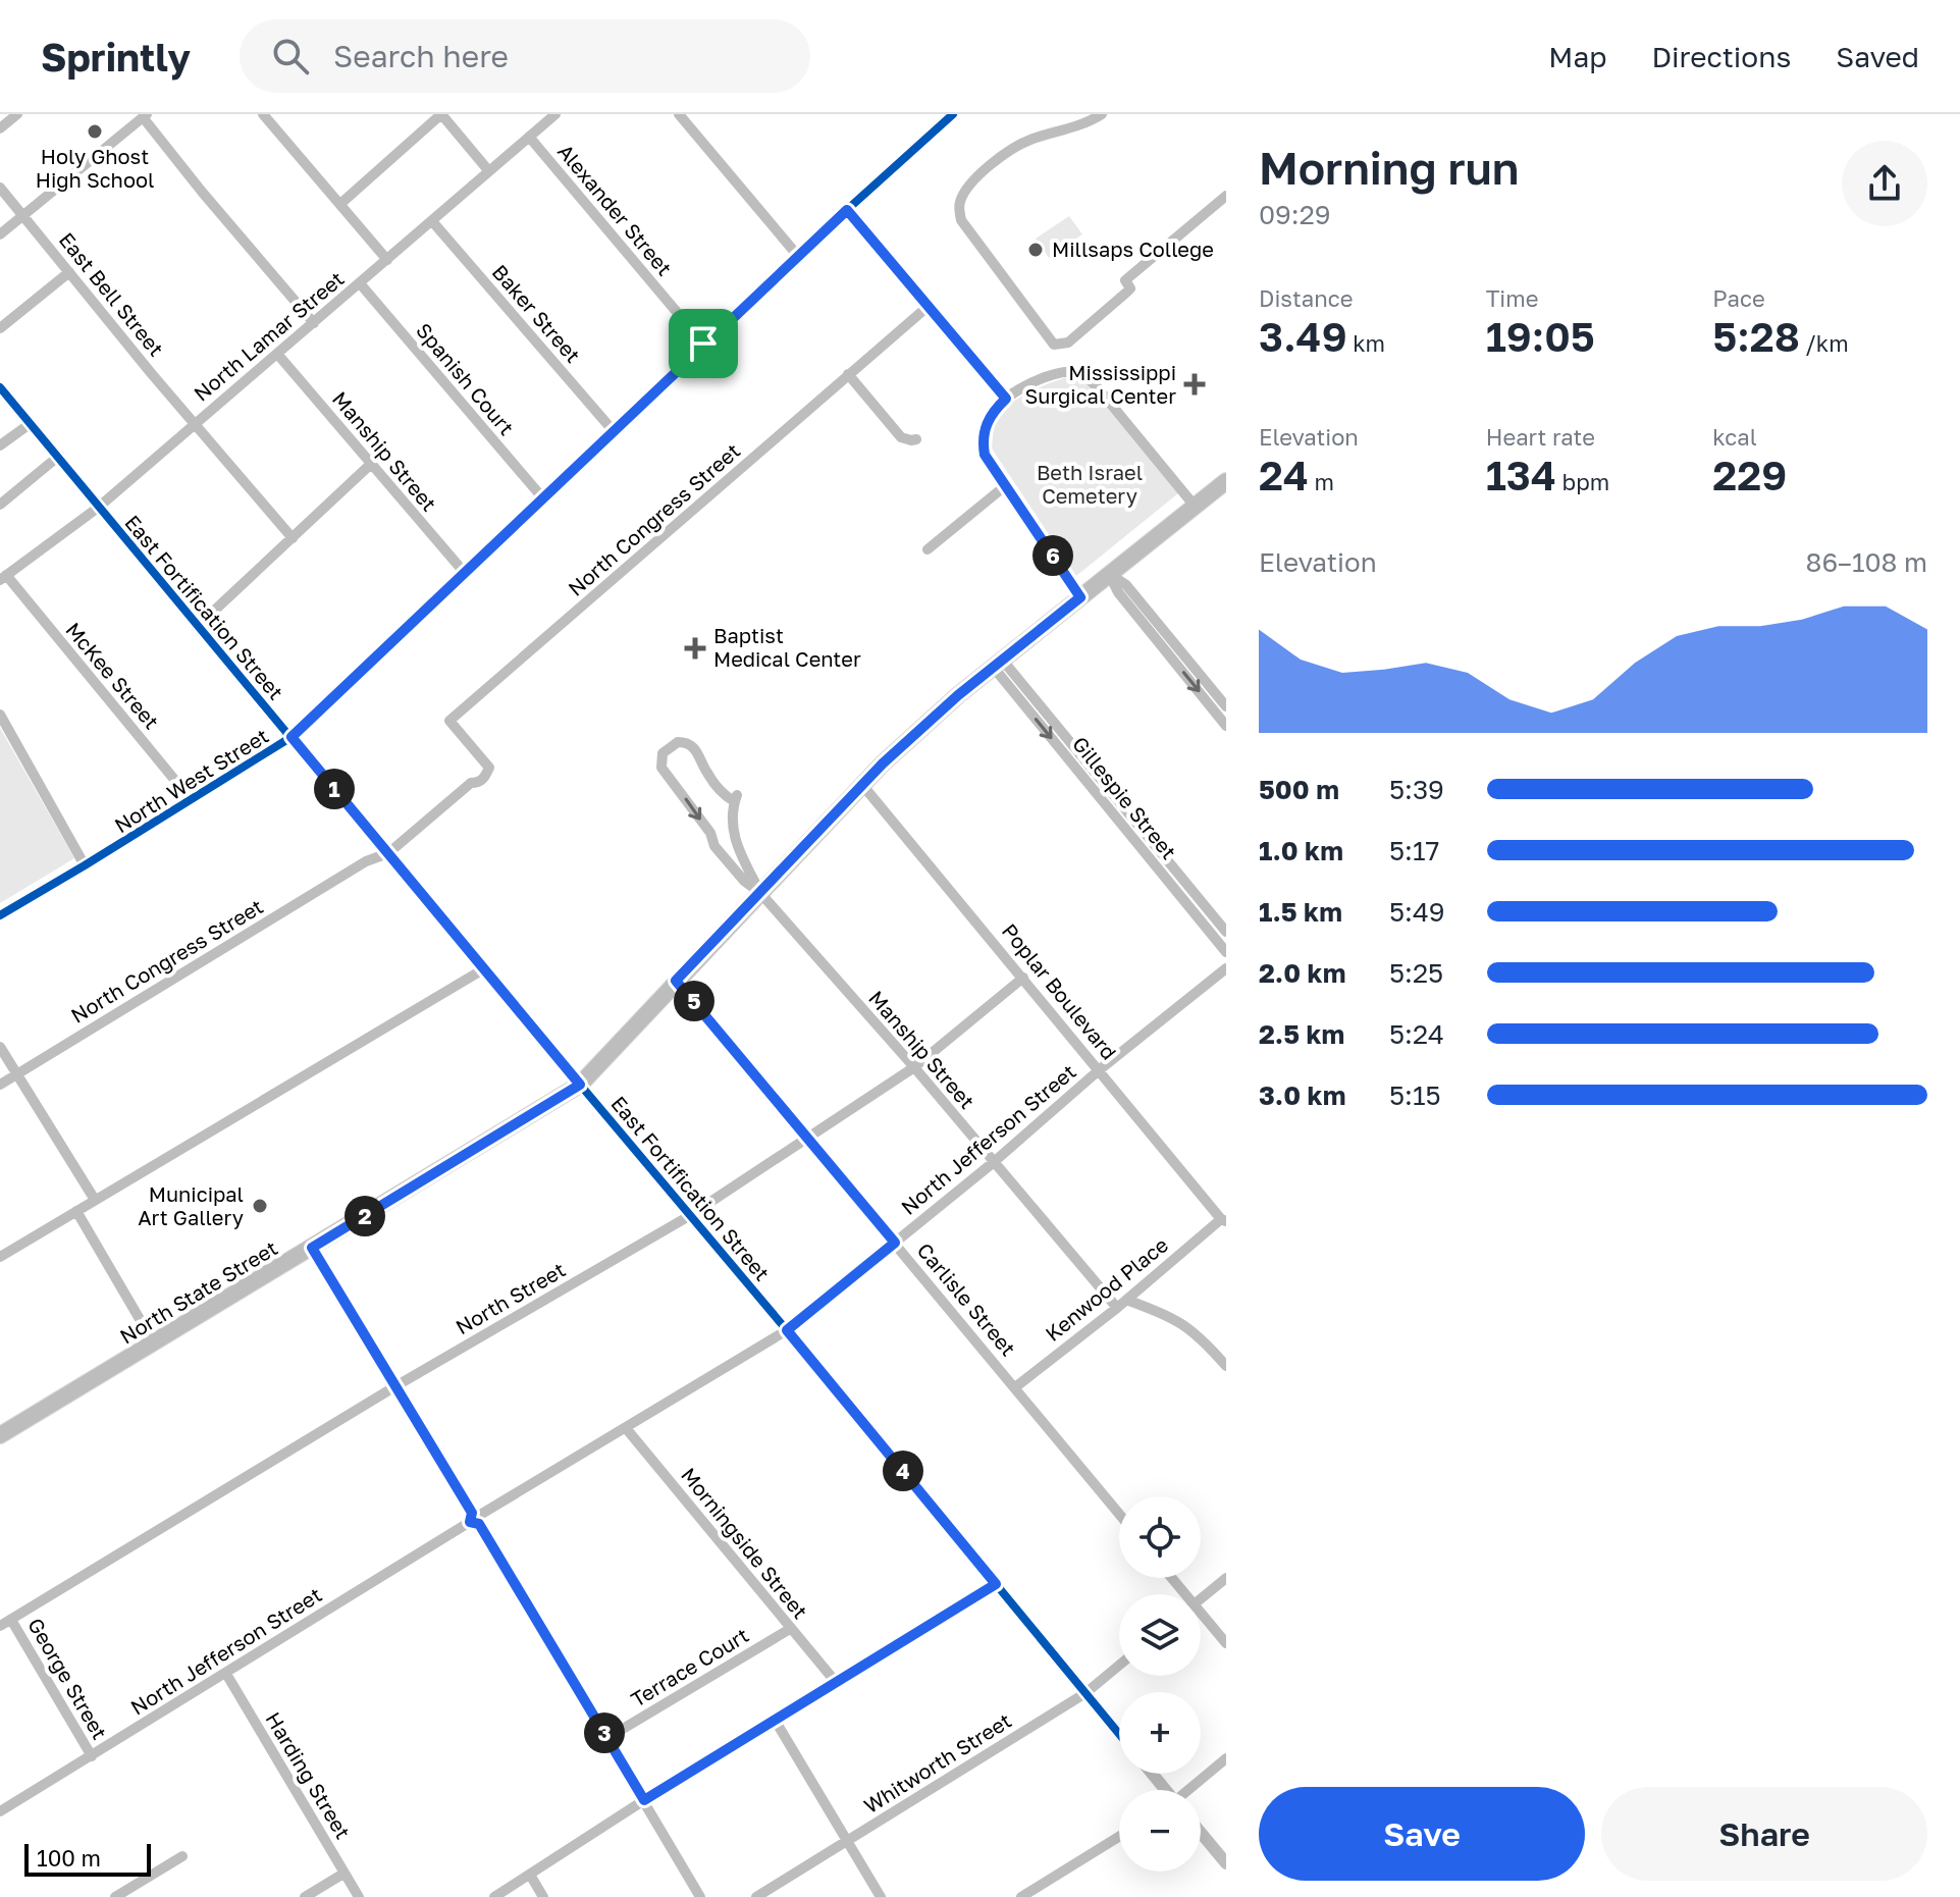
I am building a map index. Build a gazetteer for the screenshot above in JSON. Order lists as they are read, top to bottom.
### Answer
{
  "streets": {
    "main road": ["North State Street"],
    "street": [
      "Alexander Street",
      "East Bell Street",
      "Baker Street",
      "North Lamar Street",
      "Spanish Court",
      "Manship Street",
      "North Congress Street",
      "East Fortification Street",
      "McKee Street",
      "North West Street",
      "Gillespie Street",
      "Poplar Boulevard",
      "North Jefferson Street",
      "Kenwood Place",
      "North Street",
      "Carlisle Street",
      "Morningside Street",
      "Terrace Court",
      "George Street",
      "Whitworth Street",
      "Harding Street"
    ]
  },
  "crossings": [
    ["Alexander Street", "North Lamar Street"],
    ["Alexander Street", "North West Street"],
    ["East Bell Street", "North Lamar Street"],
    ["Baker Street", "North Lamar Street"],
    ["Baker Street", "North West Street"],
    ["North Lamar Street", "Spanish Court"],
    ["North Lamar Street", "Manship Street"],
    ["North Lamar Street", "East Fortification Street"],
    ["North Lamar Street", "McKee Street"],
    ["Spanish Court", "North West Street"],
    ["Manship Street", "North West Street"],
    ["Manship Street", "North Jefferson Street"],
    ["Manship Street", "Kenwood Place"],
    ["Manship Street", "North State Street"],
    ["Manship Street", "North Street"],
    ["North Congress Street", "East Fortification Street"],
    ["East Fortification Street", "North West Street"],
    ["East Fortification Street", "North Jefferson Street"],
    ["East Fortification Street", "North State Street"],
    ["East Fortification Street", "North Street"],
    ["East Fortification Street", "Whitworth Street"],
    ["McKee Street", "North West Street"],
    ["Gillespie Street", "North State Street"],
    ["Poplar Boulevard", "North Jefferson Street"],
    ["Poplar Boulevard", "Kenwood Place"],
    ["Poplar Boulevard", "North State Street"],
    ["Poplar Boulevard", "North Street"],
    ["North Jefferson Street", "Carlisle Street"],
    ["North Jefferson Street", "Morningside Street"],
    ["North Jefferson Street", "George Street"],
    ["North Jefferson Street", "Harding Street"],
    ["Kenwood Place", "Carlisle Street"],
    ["North State Street", "Carlisle Street"],
    ["North Street", "Carlisle Street"],
    ["North Street", "George Street"],
    ["Morningside Street", "Terrace Court"]
  ],
  "parks": ["Beth Israel Cemetery"],
  "places": {
    "other": ["Holy Ghost High School", "Millsaps College", "Municipal Art Gallery"],
    "health": ["Mississippi Surgical Center", "Baptist Medical Center"]
  },
  "scale_bar": "100 m",
  "page": {
    "header": "Sprintly",
    "search": "Search here",
    "nav": ["Map", "Directions", "Saved"],
    "heading": ["Morning run", "09:29"],
    "stats": [
      ["Distance", "3.49 km"],
      ["Time", "19:05"],
      ["Pace", "5:28 /km"],
      ["Elevation", "24 m"],
      ["Heart rate", "134 bpm"],
      ["kcal", "229"]
    ],
    "chart": ["Elevation", "86–108 m"],
    "pins": [
      "6",
      "1",
      "5",
      "2",
      "4",
      "3"
    ],
    "list": [
      {
        "name": "500 m",
        "note": "5:39"
      },
      {
        "name": "1.0 km",
        "note": "5:17"
      },
      {
        "name": "1.5 km",
        "note": "5:49"
      },
      {
        "name": "2.0 km",
        "note": "5:25"
      },
      {
        "name": "2.5 km",
        "note": "5:24"
      },
      {
        "name": "3.0 km",
        "note": "5:15"
      }
    ],
    "map_buttons": ["+", "−"],
    "buttons": ["Save", "Share"],
    "scale": "100 m"
  }
}
